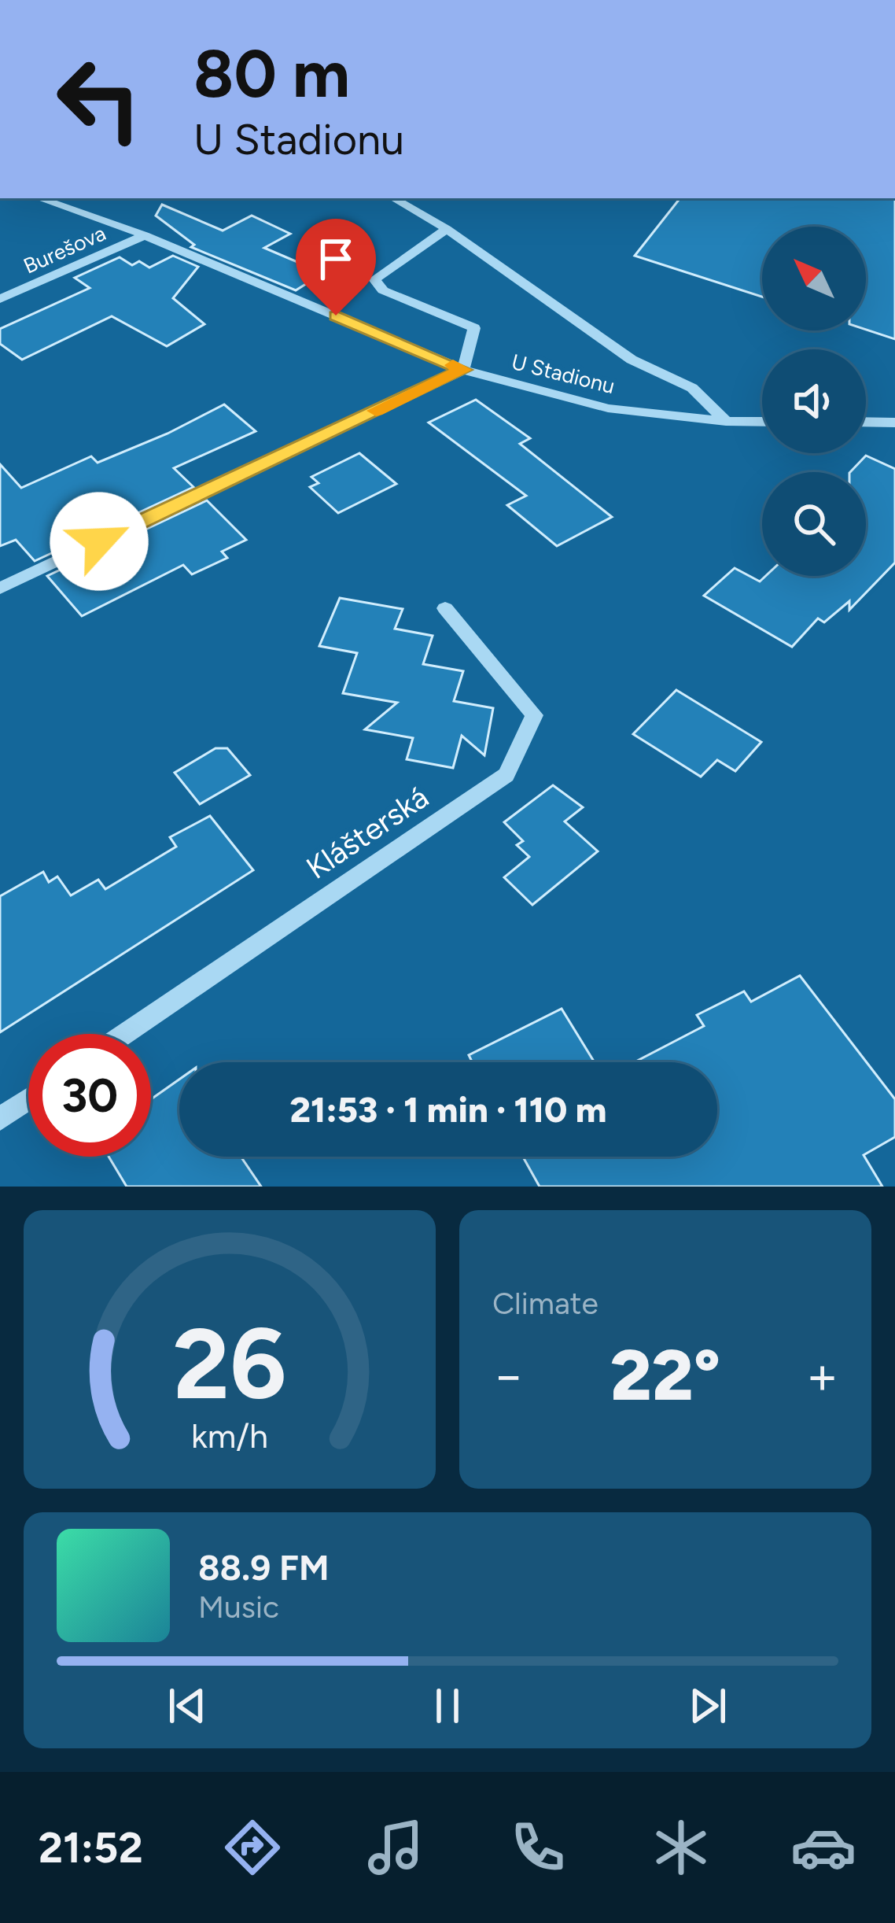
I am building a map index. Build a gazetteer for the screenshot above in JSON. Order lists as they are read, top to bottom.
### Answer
{
  "streets": {
    "street": ["Burešova", "U Stadionu", "Klášterská"]
  },
  "crossings": [
    ["Burešova", "U Stadionu"]
  ],
  "north": "top left",
  "page": {
    "turn": ["80 m", "U Stadionu"],
    "limit": "30",
    "trip": "21:53 · 1 min · 110 m",
    "tile": "Climate",
    "heat": ["−", "22°", "+"],
    "song": ["88.9 FM", "Music"],
    "tabs": "21:52",
    "gauge": ["26", "km/h"]
  }
}
